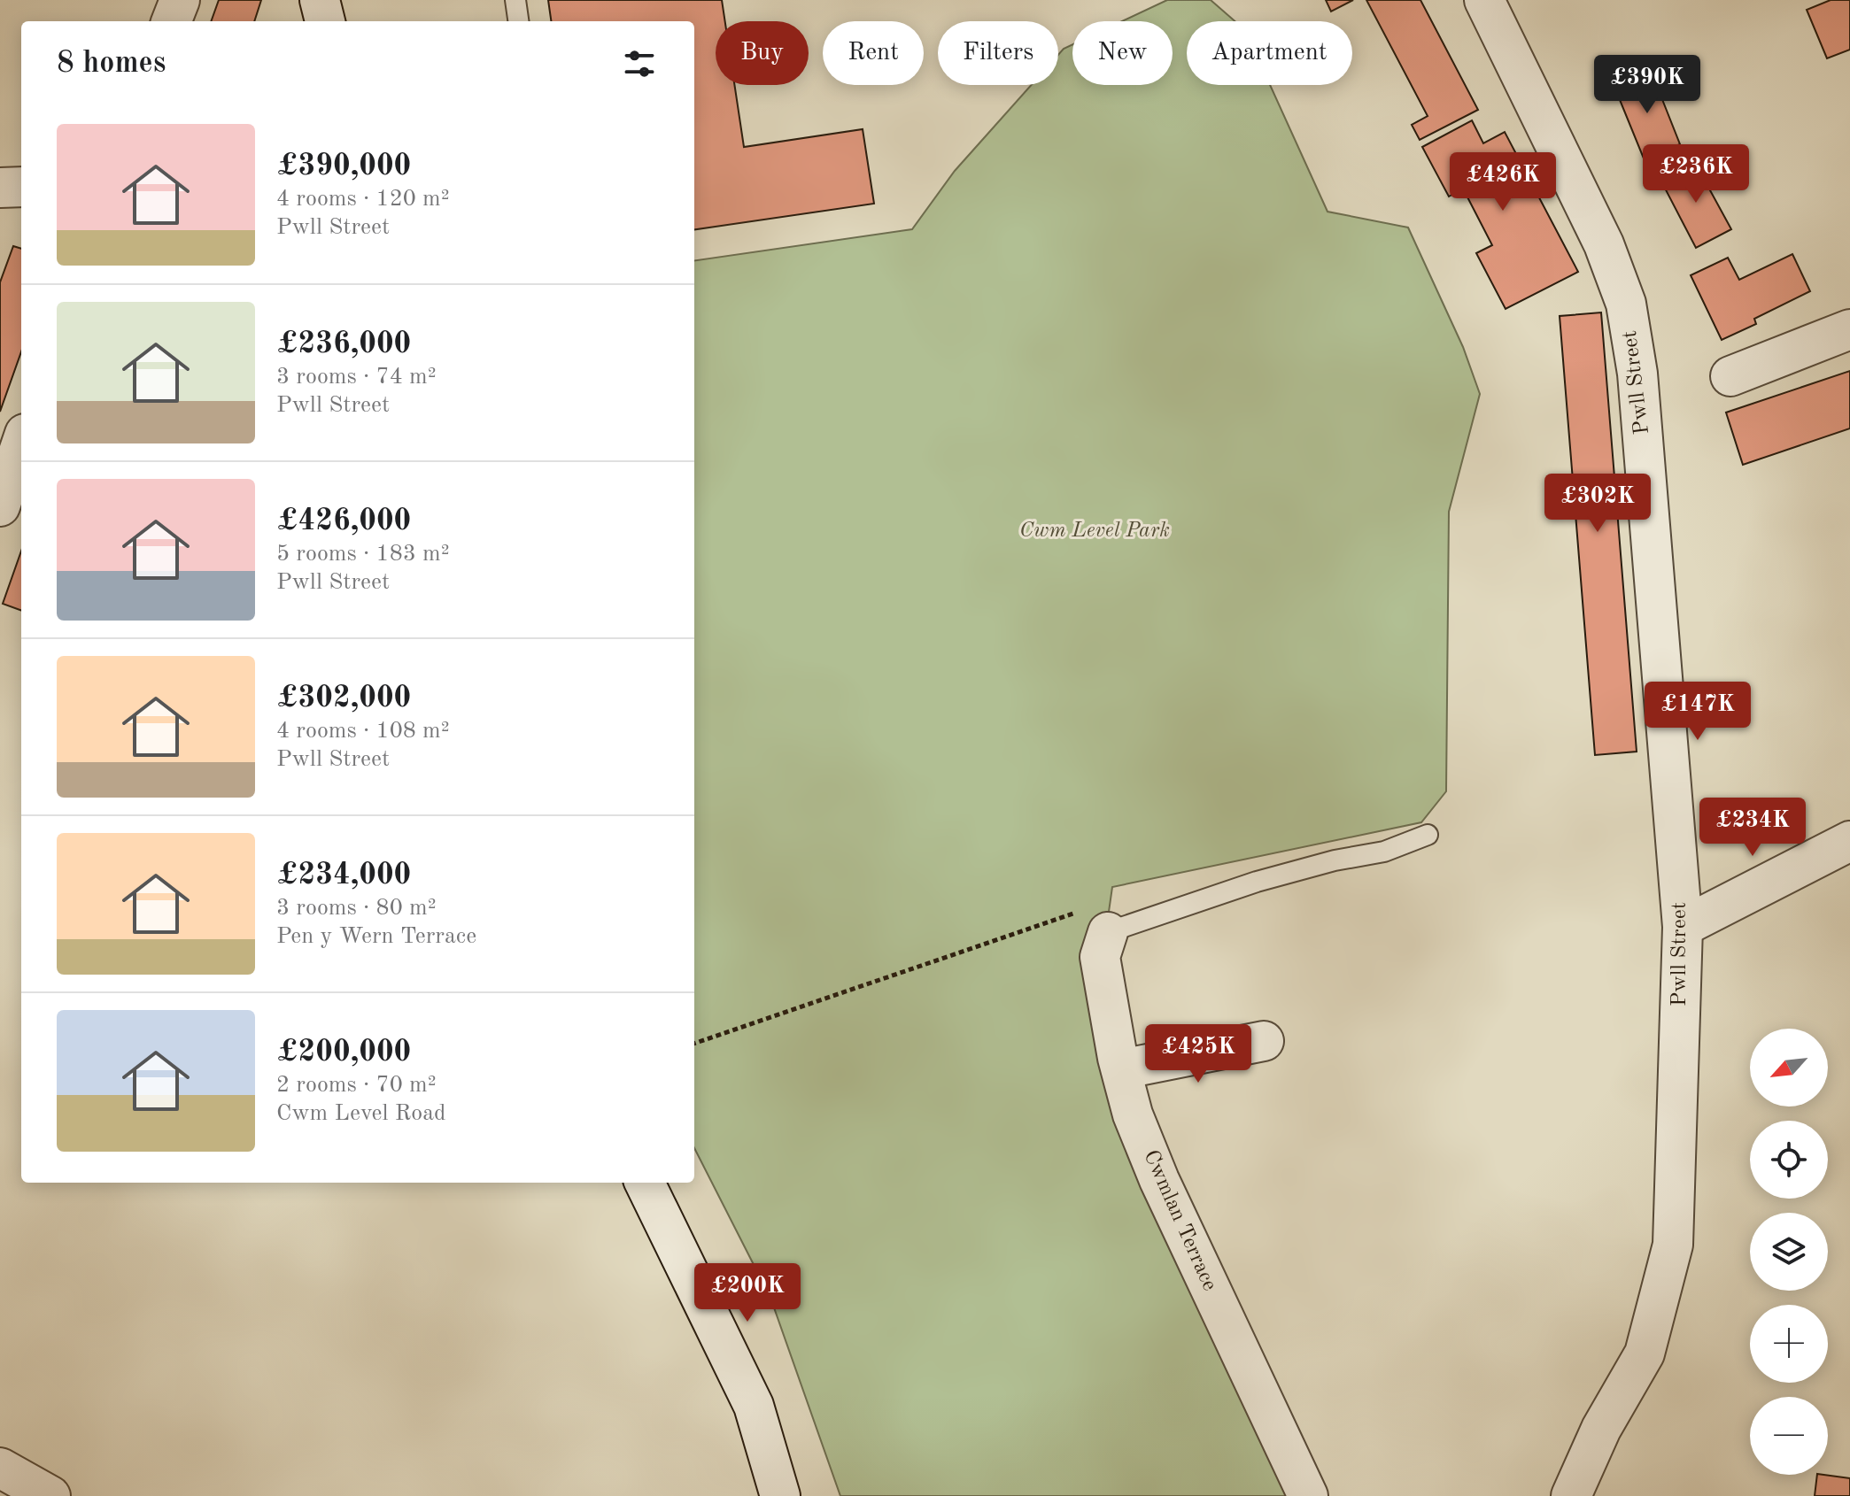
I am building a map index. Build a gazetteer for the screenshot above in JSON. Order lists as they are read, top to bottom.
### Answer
{
  "streets": {
    "street": ["Pwll Street", "Cwmlan Terrace"]
  },
  "parks": ["Cwm Level Park"],
  "north": "bottom left",
  "page": {
    "chip": [
      "Buy",
      "Rent",
      "Filters",
      "New",
      "Apartment"
    ],
    "heading": "8 homes",
    "price": [
      "£390K",
      "£236K",
      "£426K",
      "£302K",
      "£147K",
      "£234K",
      "£425K",
      "£200K"
    ],
    "list": [
      {
        "name": "£390,000",
        "note": "4 rooms · 120 m² · Pwll Street"
      },
      {
        "name": "£236,000",
        "note": "3 rooms · 74 m² · Pwll Street"
      },
      {
        "name": "£426,000",
        "note": "5 rooms · 183 m² · Pwll Street"
      },
      {
        "name": "£302,000",
        "note": "4 rooms · 108 m² · Pwll Street"
      },
      {
        "name": "£234,000",
        "note": "3 rooms · 80 m² · Pen y Wern Terrace"
      },
      {
        "name": "£200,000",
        "note": "2 rooms · 70 m² · Cwm Level Road"
      }
    ],
    "map_buttons": ["+", "−"]
  }
}
